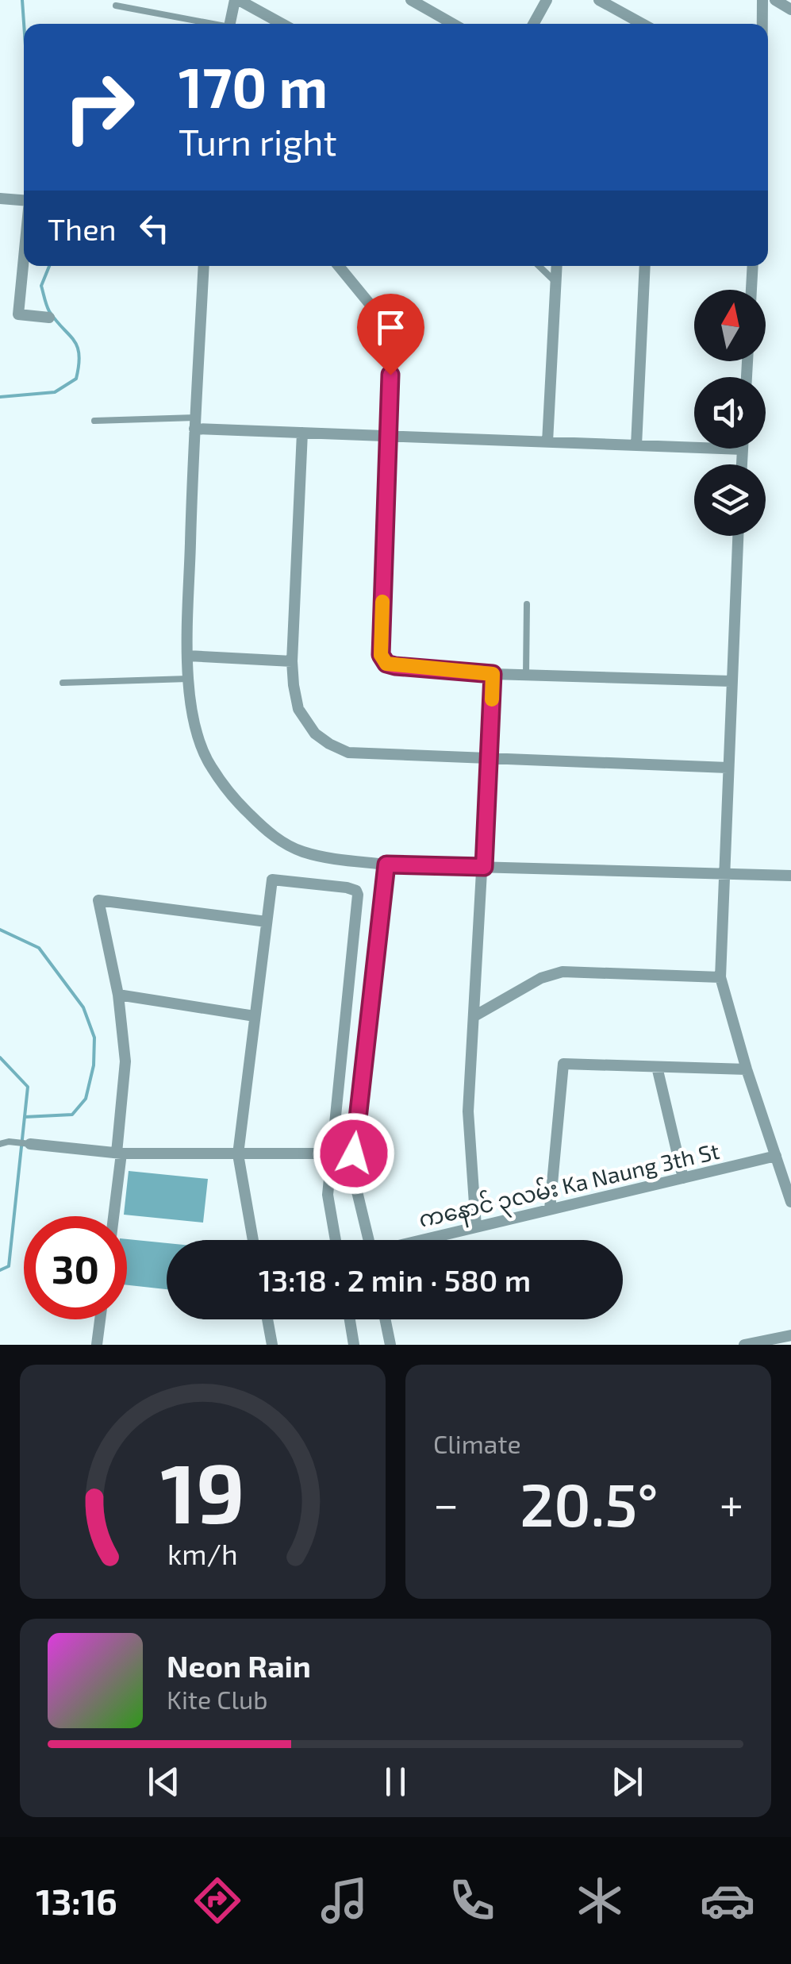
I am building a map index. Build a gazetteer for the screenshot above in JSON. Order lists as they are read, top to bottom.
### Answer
{
  "streets": {
    "street": ["ကနောင် ၃လမ်း Ka Naung 3th St"]
  },
  "north": "top",
  "page": {
    "turn": ["170 m", "Turn right"],
    "then": "Then",
    "limit": "30",
    "trip": "13:18 · 2 min · 580 m",
    "tile": "Climate",
    "heat": ["−", "20.5°", "+"],
    "song": ["Neon Rain", "Kite Club"],
    "tabs": "13:16",
    "gauge": ["19", "km/h"]
  }
}
